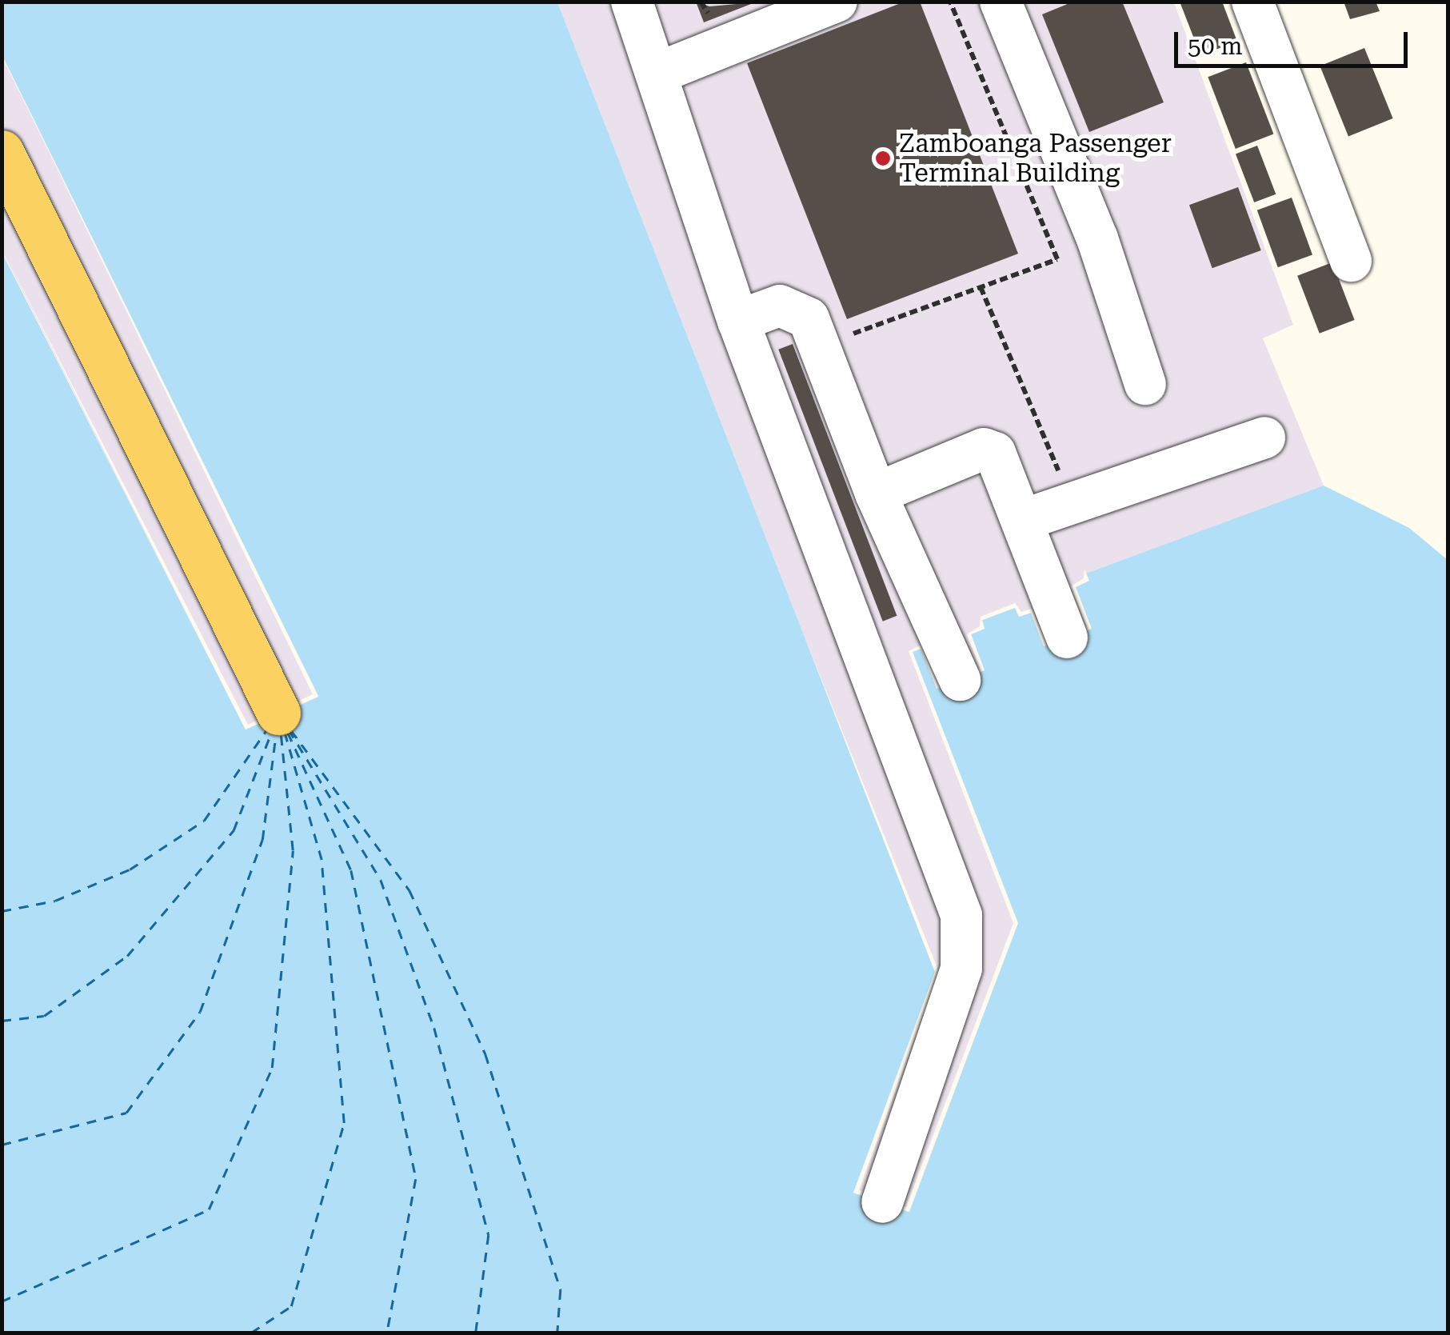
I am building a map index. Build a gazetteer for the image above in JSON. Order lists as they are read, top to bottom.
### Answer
{
  "places": ["Zamboanga Passenger Terminal Building"],
  "scale_bar": "50 m"
}
